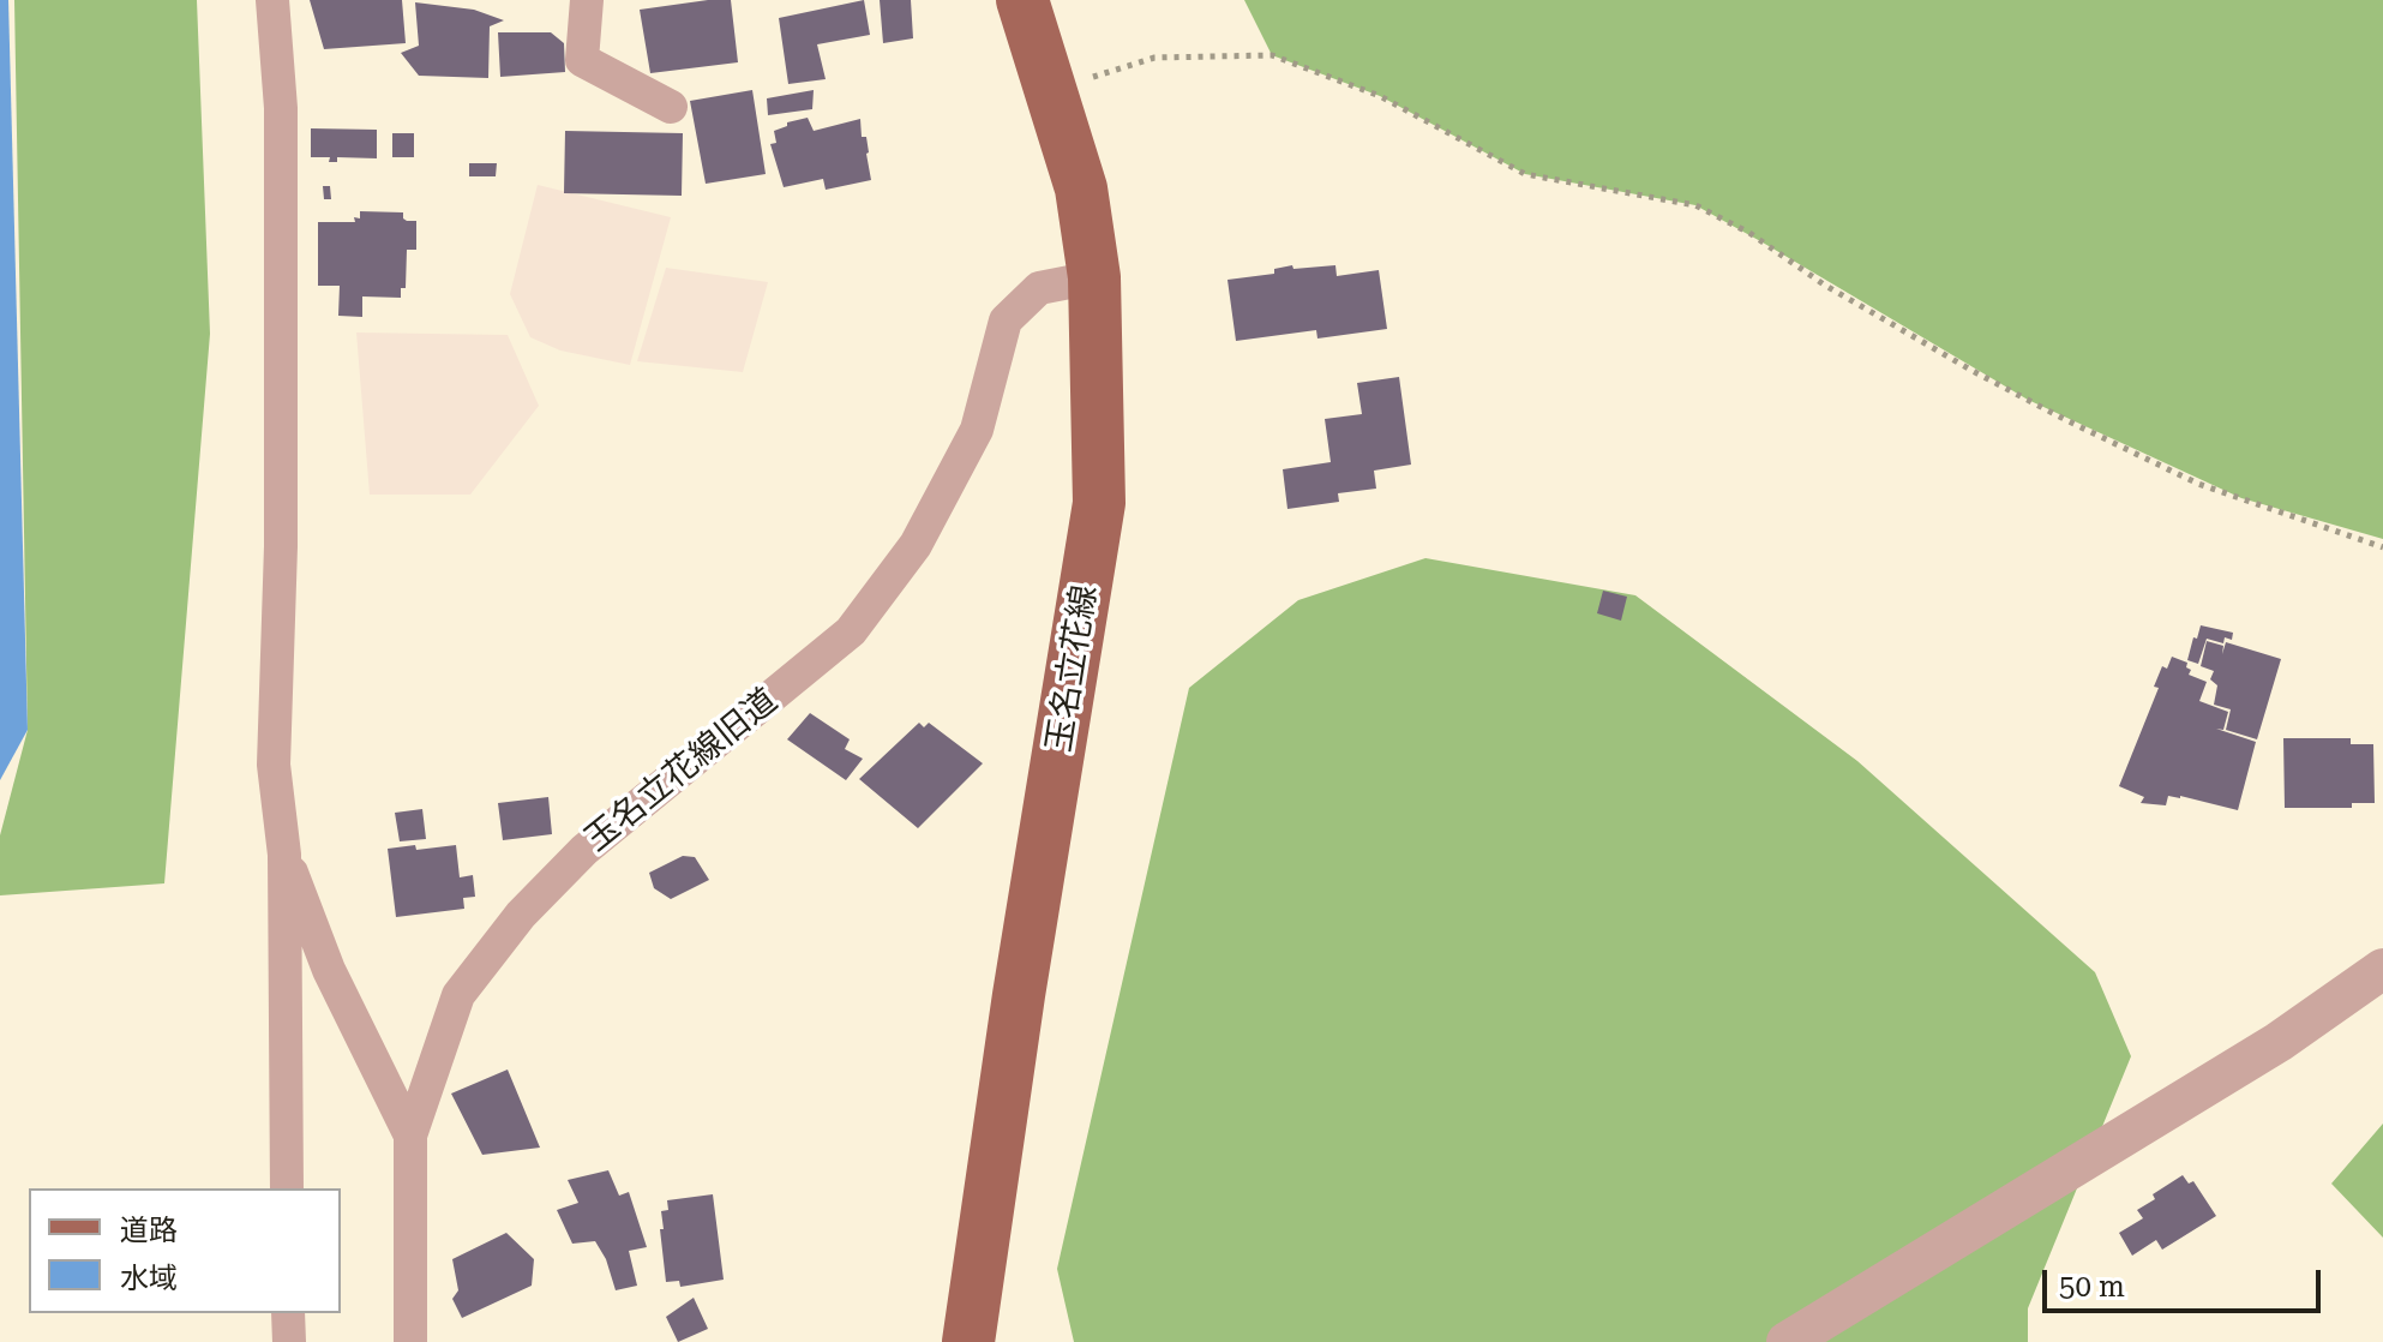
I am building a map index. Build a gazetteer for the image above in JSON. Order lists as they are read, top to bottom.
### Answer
{
  "streets": {
    "main road": ["玉名立花線"],
    "street": ["玉名立花線旧道"]
  },
  "crossings": [
    ["玉名立花線", "玉名立花線旧道"]
  ],
  "legend": ["道路", "水域"],
  "scale_bar": "50 m"
}
